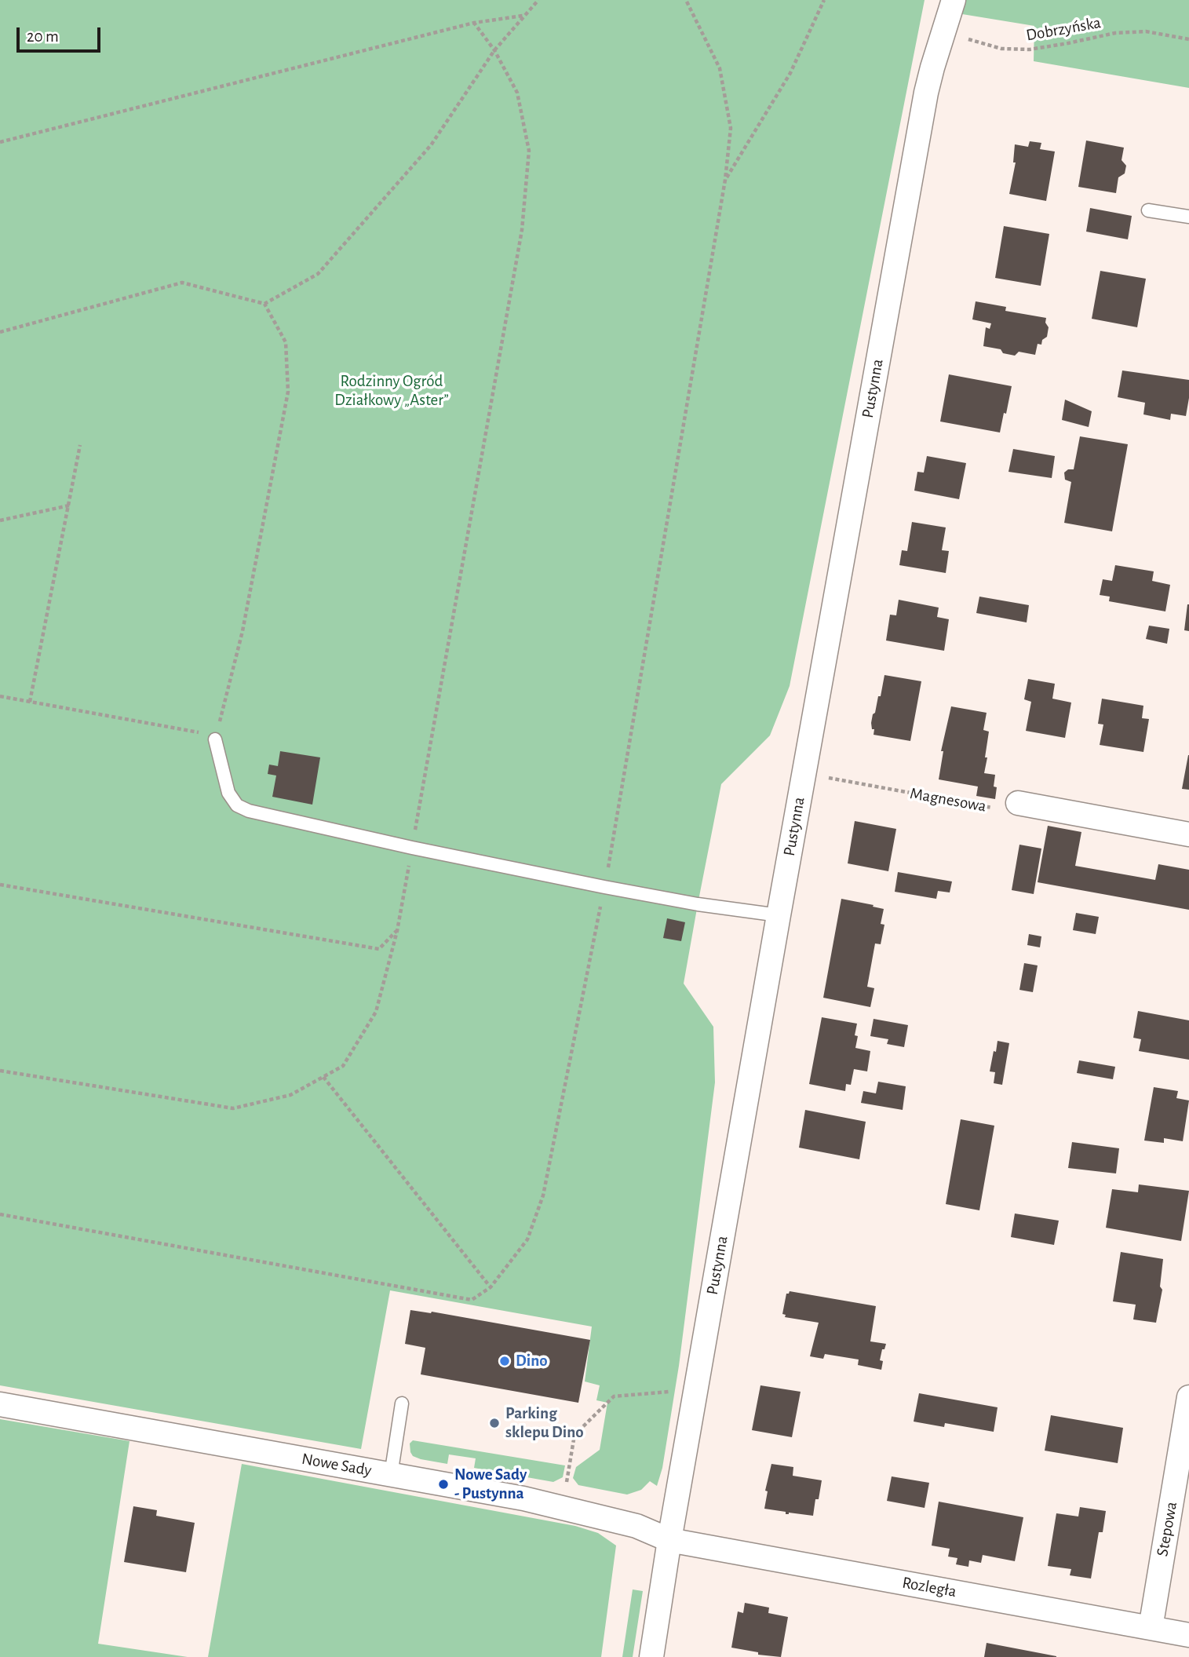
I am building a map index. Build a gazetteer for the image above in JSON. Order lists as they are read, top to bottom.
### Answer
{
  "streets": {
    "street": [
      "Pustynna",
      "Nowe Sady",
      "Stepowa",
      "Rozległa"
    ],
    "path": ["Dobrzyńska", "Magnesowa"]
  },
  "crossings": [
    ["Dobrzyńska", "Pustynna"],
    ["Pustynna", "Magnesowa"],
    ["Pustynna", "Nowe Sady"],
    ["Pustynna", "Rozległa"],
    ["Nowe Sady", "Rozległa"],
    ["Stepowa", "Rozległa"]
  ],
  "parks": ["Rodzinny Ogród Działkowy „Aster”"],
  "places": ["Dino", "Parking sklepu Dino", "Nowe Sady - Pustynna"],
  "scale_bar": "20 m"
}
